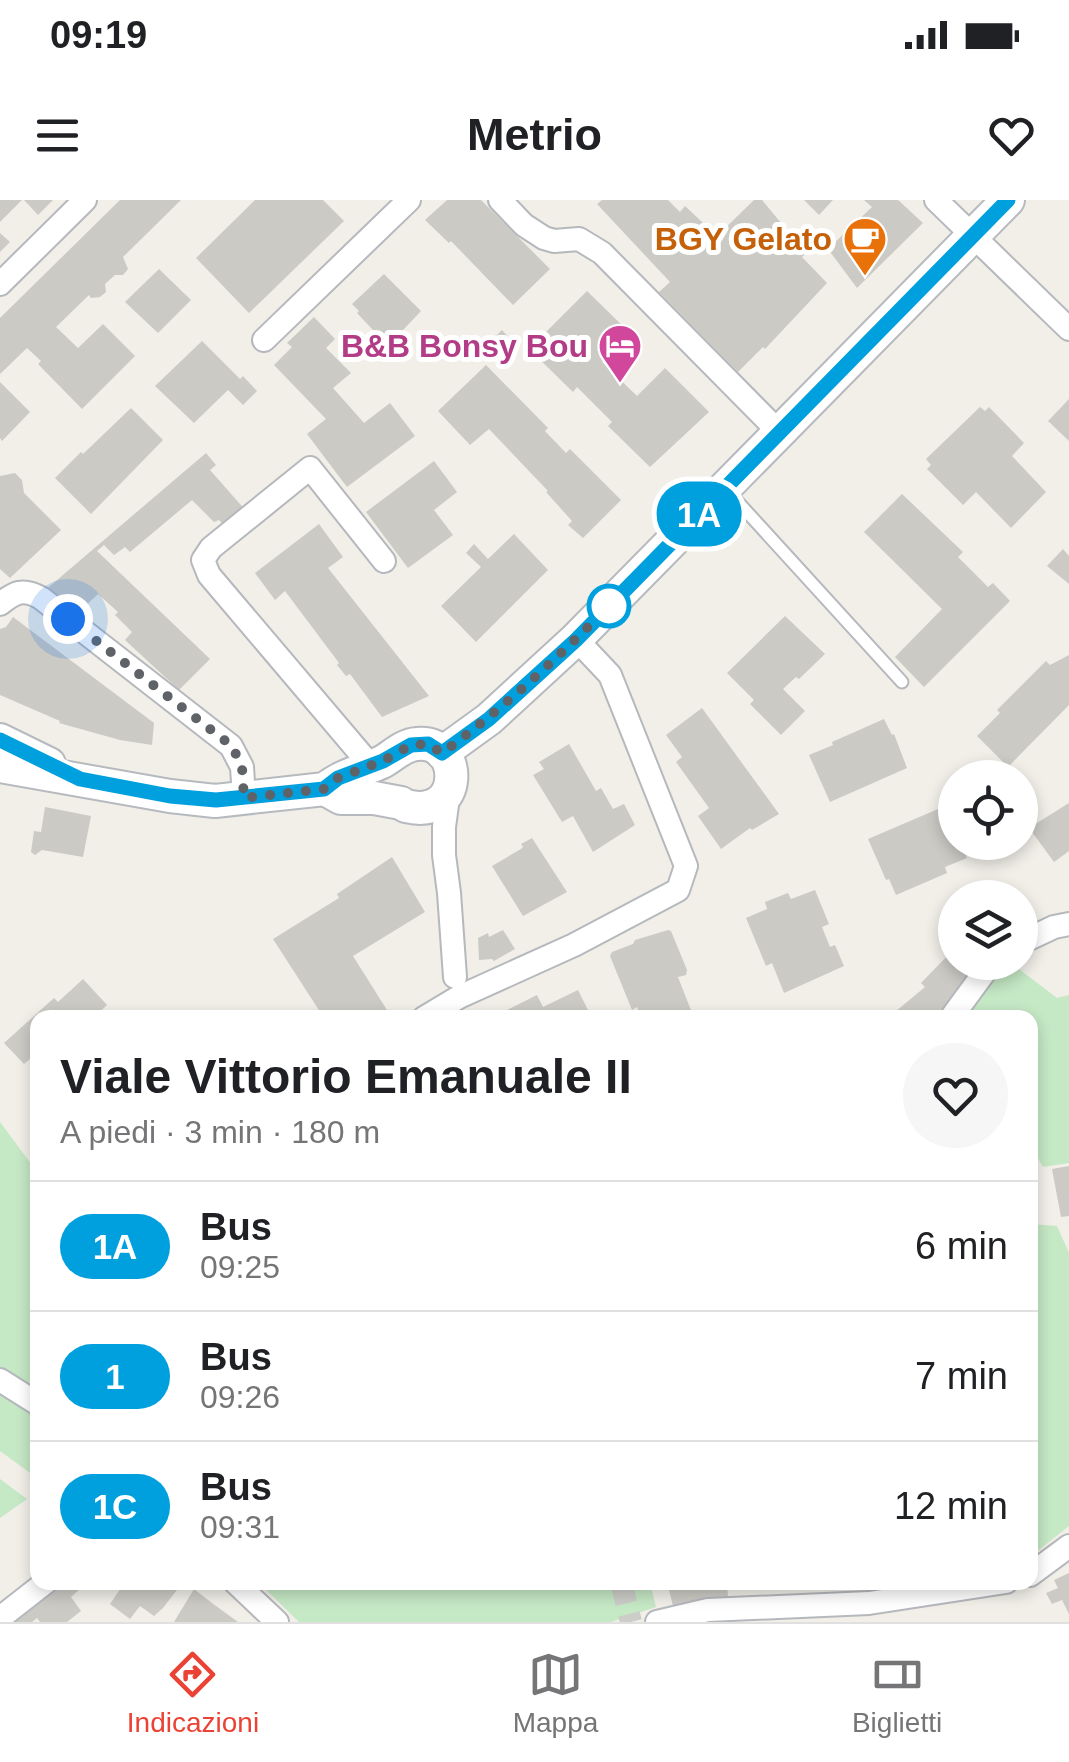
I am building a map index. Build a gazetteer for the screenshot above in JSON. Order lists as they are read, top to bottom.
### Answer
{
  "places": {
    "cafe": ["BGY Gelato"],
    "hotel": ["B&B Bonsy Bou"]
  },
  "lines": ["bus line 1A"],
  "page": {
    "status": "09:19",
    "header": "Metrio",
    "on_map": "1A",
    "heading": ["Viale Vittorio Emanuale II", "A piedi · 3 min · 180 m"],
    "list": [
      {
        "mark": "1A",
        "name": "Bus",
        "note": "09:25",
        "value": "6 min"
      },
      {
        "mark": "1",
        "name": "Bus",
        "note": "09:26",
        "value": "7 min"
      },
      {
        "mark": "1C",
        "name": "Bus",
        "note": "09:31",
        "value": "12 min"
      }
    ],
    "tabs": ["Indicazioni", "Mappa", "Biglietti"]
  }
}
